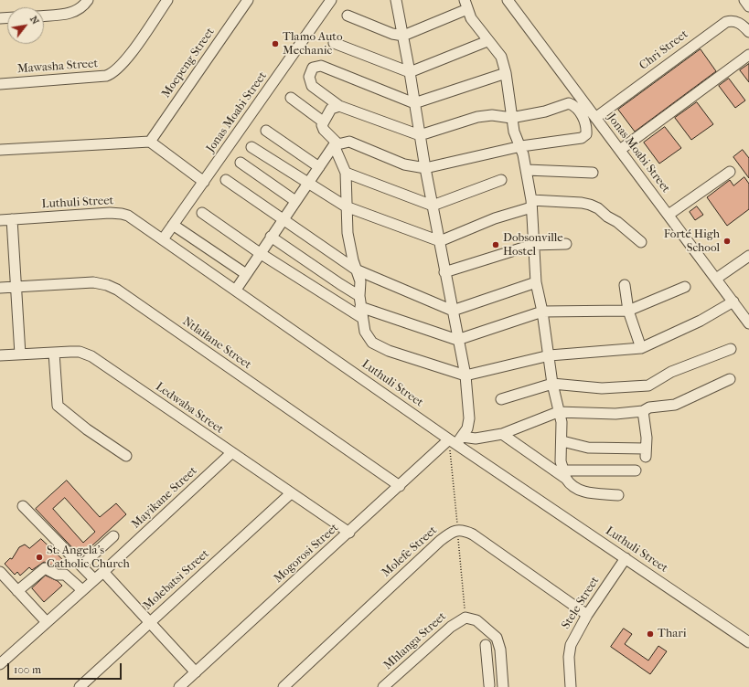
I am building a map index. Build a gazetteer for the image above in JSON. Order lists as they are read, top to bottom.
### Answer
{
  "streets": {
    "street": [
      "Chri Street",
      "Moepeng Street",
      "Mawasha Street",
      "Jonas Moabi Street",
      "Luthuli Street",
      "Ntlailane Street",
      "Ledwaba Street",
      "Mayikane Street",
      "Molefe Street",
      "Mogorosi Street",
      "Molebatsi Street",
      "Stele Street",
      "Mhlanga Street"
    ]
  },
  "crossings": [
    ["Chri Street", "Jonas Moabi Street"],
    ["Jonas Moabi Street", "Luthuli Street"],
    ["Luthuli Street", "Mogorosi Street"],
    ["Luthuli Street", "Stele Street"],
    ["Ntlailane Street", "Mogorosi Street"],
    ["Ledwaba Street", "Mayikane Street"],
    ["Ledwaba Street", "Mogorosi Street"],
    ["Ledwaba Street", "Molebatsi Street"],
    ["Molefe Street", "Stele Street"]
  ],
  "places": [
    "Tlamo Auto Mechanic",
    "Forté High School",
    "Dobsonville Hostel",
    "St. Angela's Catholic Church",
    "Thari"
  ],
  "scale_bar": "100 m",
  "north": "top right"
}
